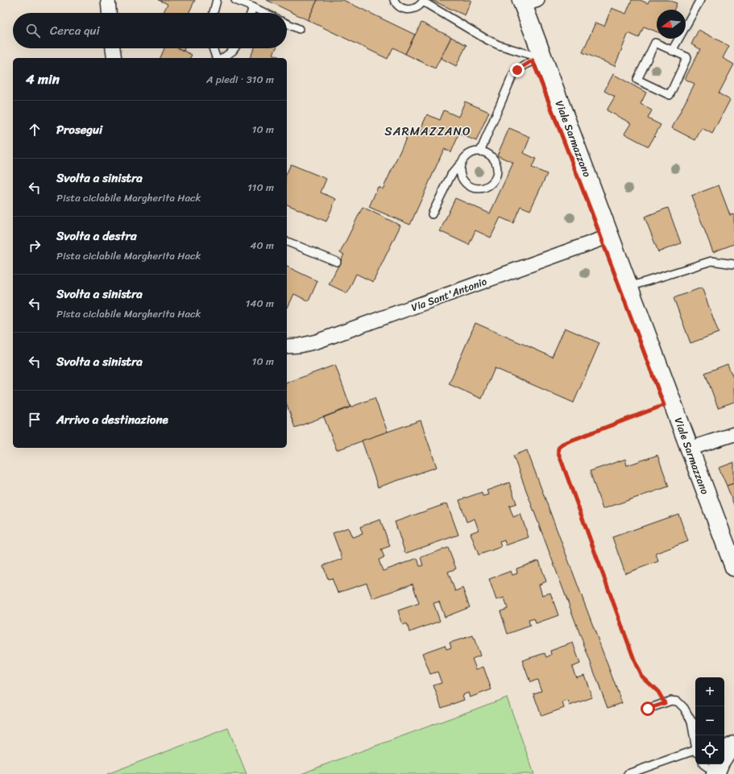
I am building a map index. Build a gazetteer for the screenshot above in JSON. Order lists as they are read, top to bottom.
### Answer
{
  "streets": {
    "street": ["Viale Sarmazzano", "Via Sant'Antonio"]
  },
  "crossings": [
    ["Viale Sarmazzano", "Via Sant'Antonio"]
  ],
  "districts": ["SARMAZZANO"],
  "north": "left",
  "page": {
    "search": "Cerca qui",
    "heading": ["4 min", "A piedi · 310 m"],
    "list": [
      ["Prosegui", "10 m"],
      ["Svolta a sinistra", "Pista ciclabile Margherita Hack", "110 m"],
      ["Svolta a destra", "Pista ciclabile Margherita Hack", "40 m"],
      ["Svolta a sinistra", "Pista ciclabile Margherita Hack", "140 m"],
      ["Svolta a sinistra", "10 m"],
      "Arrivo a destinazione"
    ],
    "map_buttons": ["+", "−"]
  }
}
